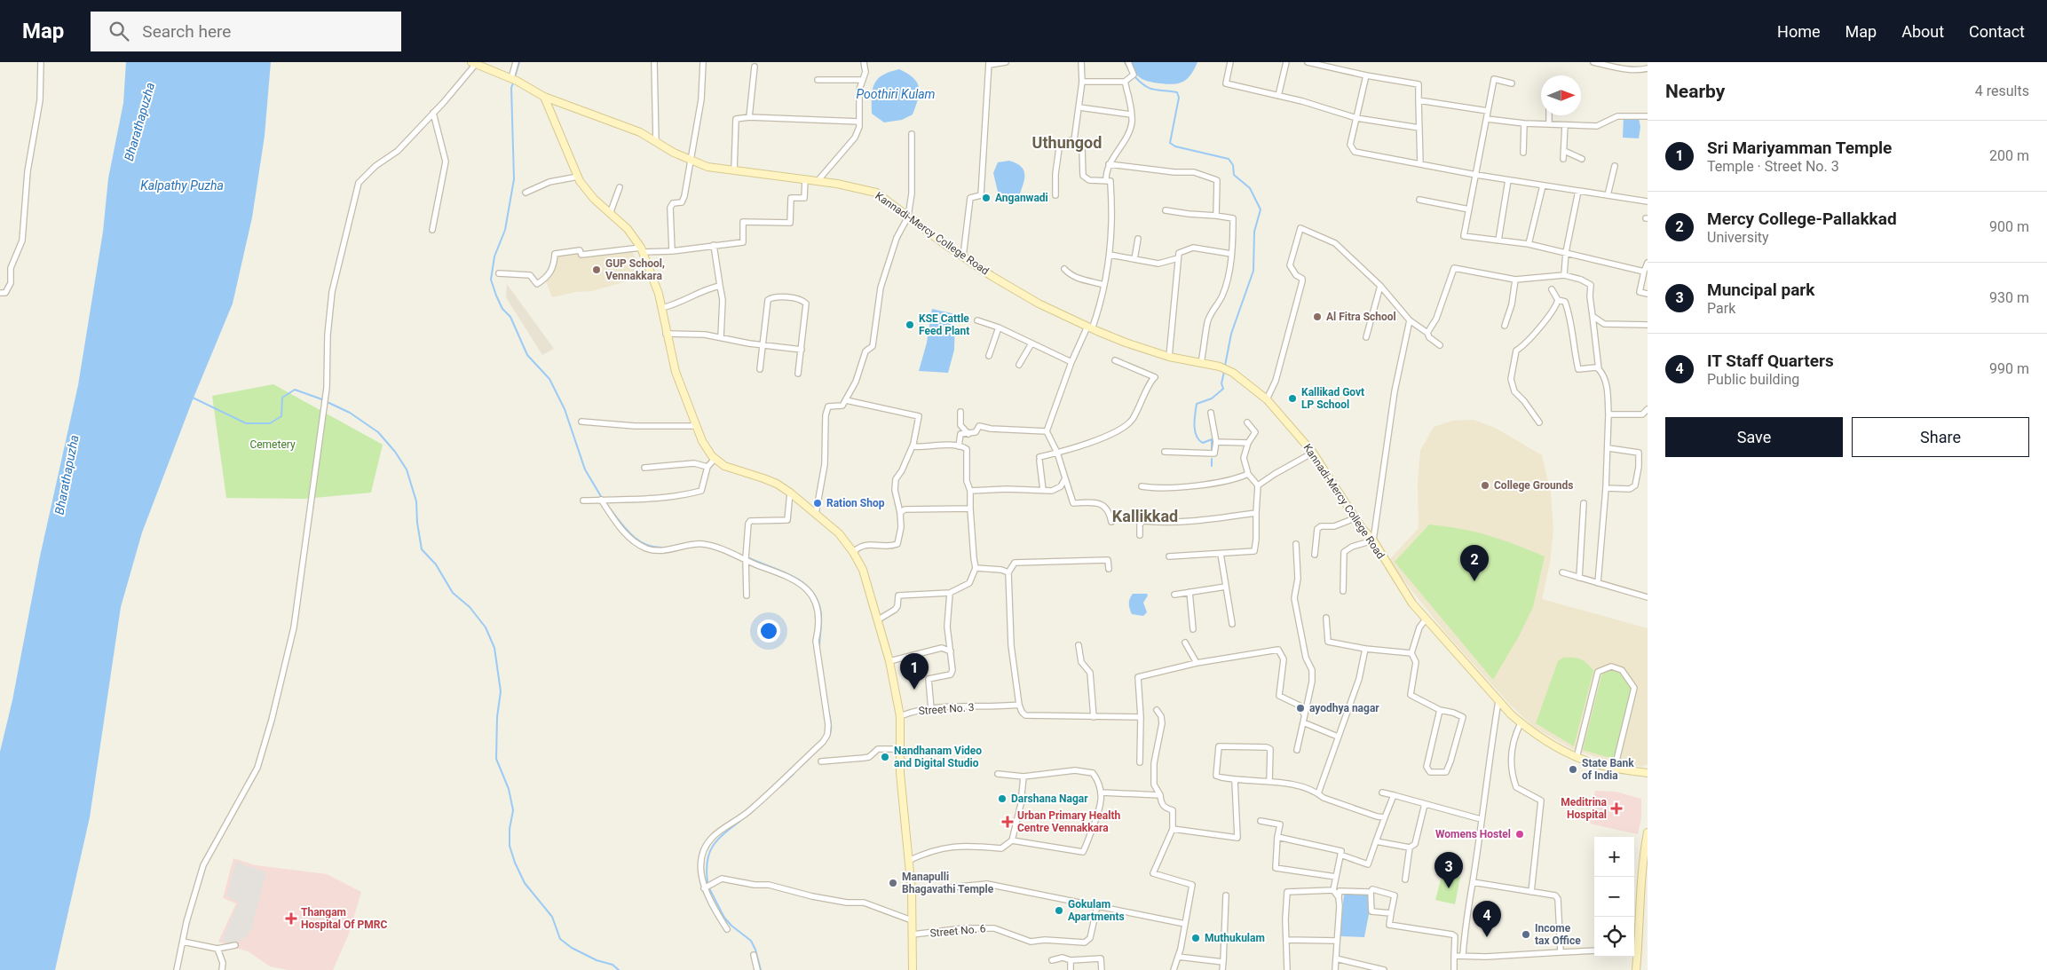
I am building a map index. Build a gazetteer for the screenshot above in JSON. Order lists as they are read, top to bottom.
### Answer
{
  "streets": {
    "main road": ["Kannadi-Mercy College Road"],
    "street": ["Street No. 3", "Street No. 6"]
  },
  "districts": ["Uthungod", "Kallikkad"],
  "water": ["Poothiri Kulam", "Bharathapuzha", "Kalpathy Puzha"],
  "parks": ["Cemetery"],
  "places": {
    "other": [
      "Anganwadi",
      "GUP School, Vennakkara",
      "Al Fitra School",
      "KSE Cattle Feed Plant",
      "Kallikad Govt LP School",
      "College Grounds",
      "Ration Shop",
      "ayodhya nagar",
      "Nandhanam Video and Digital Studio",
      "State Bank of India",
      "Darshana Nagar",
      "Womens Hostel",
      "Manapulli Bhagavathi Temple",
      "Gokulam Apartments",
      "Income tax Office",
      "Muthukulam"
    ],
    "health": ["Meditrina Hospital", "Urban Primary Health Centre Vennakkara", "Thangam Hospital Of PMRC"]
  },
  "north": "right",
  "page": {
    "header": "Map",
    "search": "Search here",
    "nav": [
      "Home",
      "Map",
      "About",
      "Contact"
    ],
    "heading": ["Nearby", "4 results"],
    "list": [
      {
        "mark": "1",
        "name": "Sri Mariyamman Temple",
        "note": "Temple · Street No. 3",
        "value": "200 m"
      },
      {
        "mark": "2",
        "name": "Mercy College-Pallakkad",
        "note": "University",
        "value": "900 m"
      },
      {
        "mark": "3",
        "name": "Muncipal park",
        "note": "Park",
        "value": "930 m"
      },
      {
        "mark": "4",
        "name": "IT Staff Quarters",
        "note": "Public building",
        "value": "990 m"
      }
    ],
    "buttons": ["Save", "Share"],
    "pins": [
      "2",
      "1",
      "3",
      "4"
    ],
    "map_buttons": ["+", "−"]
  }
}
